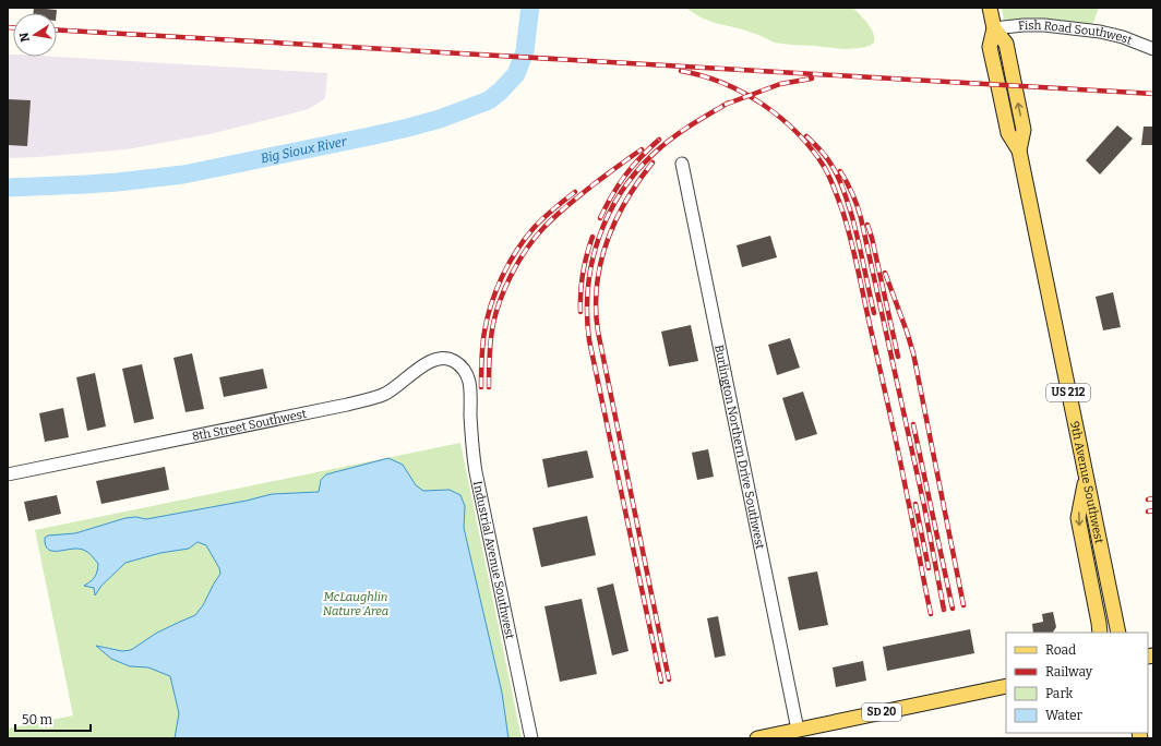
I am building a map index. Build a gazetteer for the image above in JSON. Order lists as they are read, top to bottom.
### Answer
{
  "streets": {
    "main road": ["US 212", "9th Avenue Southwest", "SD 20"],
    "street": [
      "Fish Road Southwest",
      "8th Street Southwest",
      "Burlington Northern Drive Southwest",
      "Industrial Avenue Southwest"
    ]
  },
  "crossings": [
    ["Fish Road Southwest", "9th Avenue Southwest"],
    ["8th Street Southwest", "Industrial Avenue Southwest"],
    ["Burlington Northern Drive Southwest", "SD 20"]
  ],
  "water": ["Big Sioux River"],
  "parks": ["McLaughlin Nature Area"],
  "legend": [
    "Road",
    "Railway",
    "Park",
    "Water"
  ],
  "scale_bar": "50 m",
  "north": "left"
}
